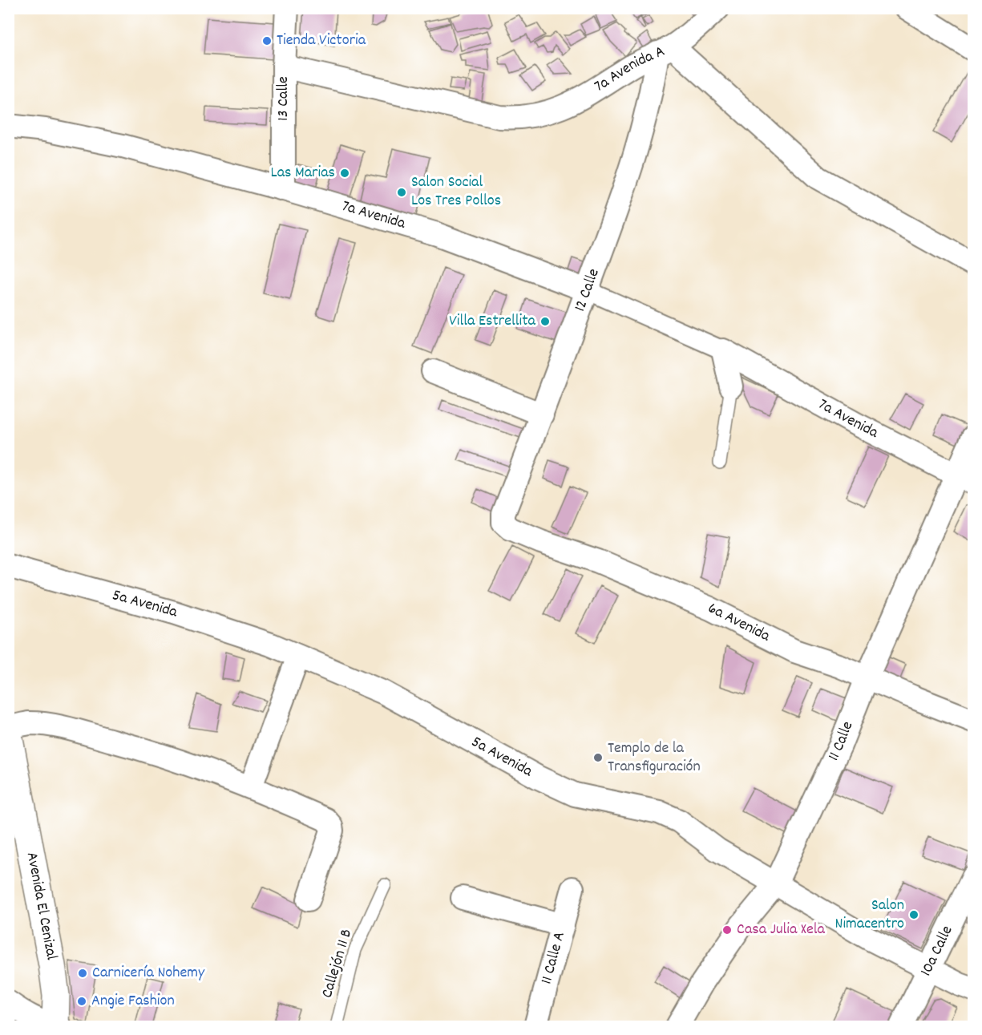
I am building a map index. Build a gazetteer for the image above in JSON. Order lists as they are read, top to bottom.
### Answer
{
  "streets": {
    "street": [
      "7a Avenida A",
      "13 Calle",
      "7a Avenida",
      "12 Calle",
      "5a Avenida",
      "6a Avenida",
      "11 Calle",
      "Avenida El Cenizal",
      "10a Calle",
      "11 Calle A"
    ],
    "lane": ["Callejón 11 B"]
  },
  "crossings": [
    ["7a Avenida A", "13 Calle"],
    ["7a Avenida A", "12 Calle"],
    ["13 Calle", "7a Avenida"],
    ["7a Avenida", "12 Calle"],
    ["7a Avenida", "11 Calle"],
    ["12 Calle", "6a Avenida"],
    ["5a Avenida", "11 Calle"],
    ["5a Avenida", "10a Calle"],
    ["6a Avenida", "11 Calle"]
  ],
  "places": [
    "Tienda Victoria",
    "Las Marias",
    "Salon Social Los Tres Pollos",
    "Villa Estrellita",
    "Templo de la Transfiguración",
    "Salon Nimacentro",
    "Casa Julia Xela",
    "Carnicería Nohemy",
    "Angie Fashion"
  ]
}
